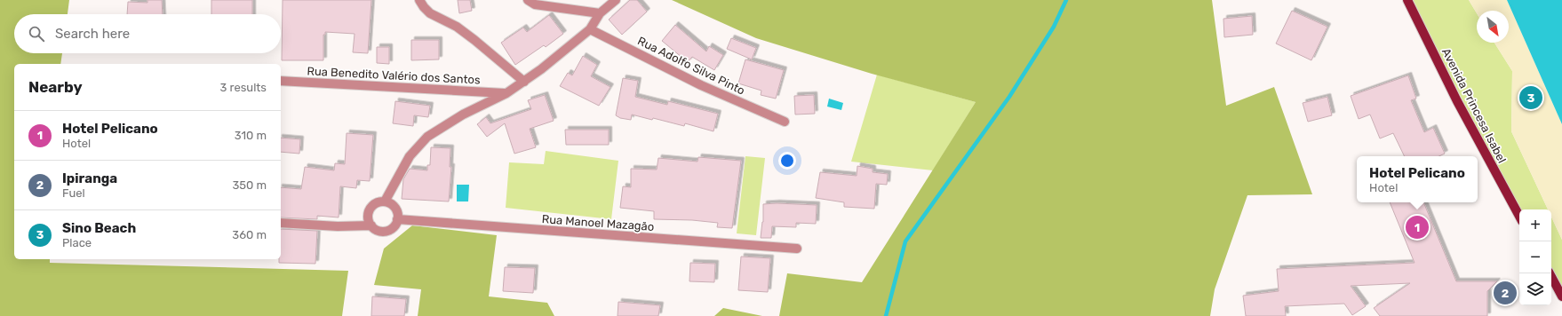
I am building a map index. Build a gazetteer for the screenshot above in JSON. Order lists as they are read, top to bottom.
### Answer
{
  "streets": {
    "main road": ["Avenida Princesa Isabel"],
    "street": ["Rua Adolfo Silva Pinto", "Rua Benedito Valério dos Santos", "Rua Manoel Mazagão"]
  },
  "north": "bottom right",
  "page": {
    "search": "Search here",
    "heading": ["Nearby", "3 results"],
    "pins": ["3", "1", "2"],
    "list": [
      {
        "mark": "1",
        "name": "Hotel Pelicano",
        "note": "Hotel",
        "value": "310 m"
      },
      {
        "mark": "2",
        "name": "Ipiranga",
        "note": "Fuel",
        "value": "350 m"
      },
      {
        "mark": "3",
        "name": "Sino Beach",
        "note": "Place",
        "value": "360 m"
      }
    ],
    "popup": ["Hotel Pelicano", "Hotel"],
    "map_buttons": ["+", "−"]
  }
}
